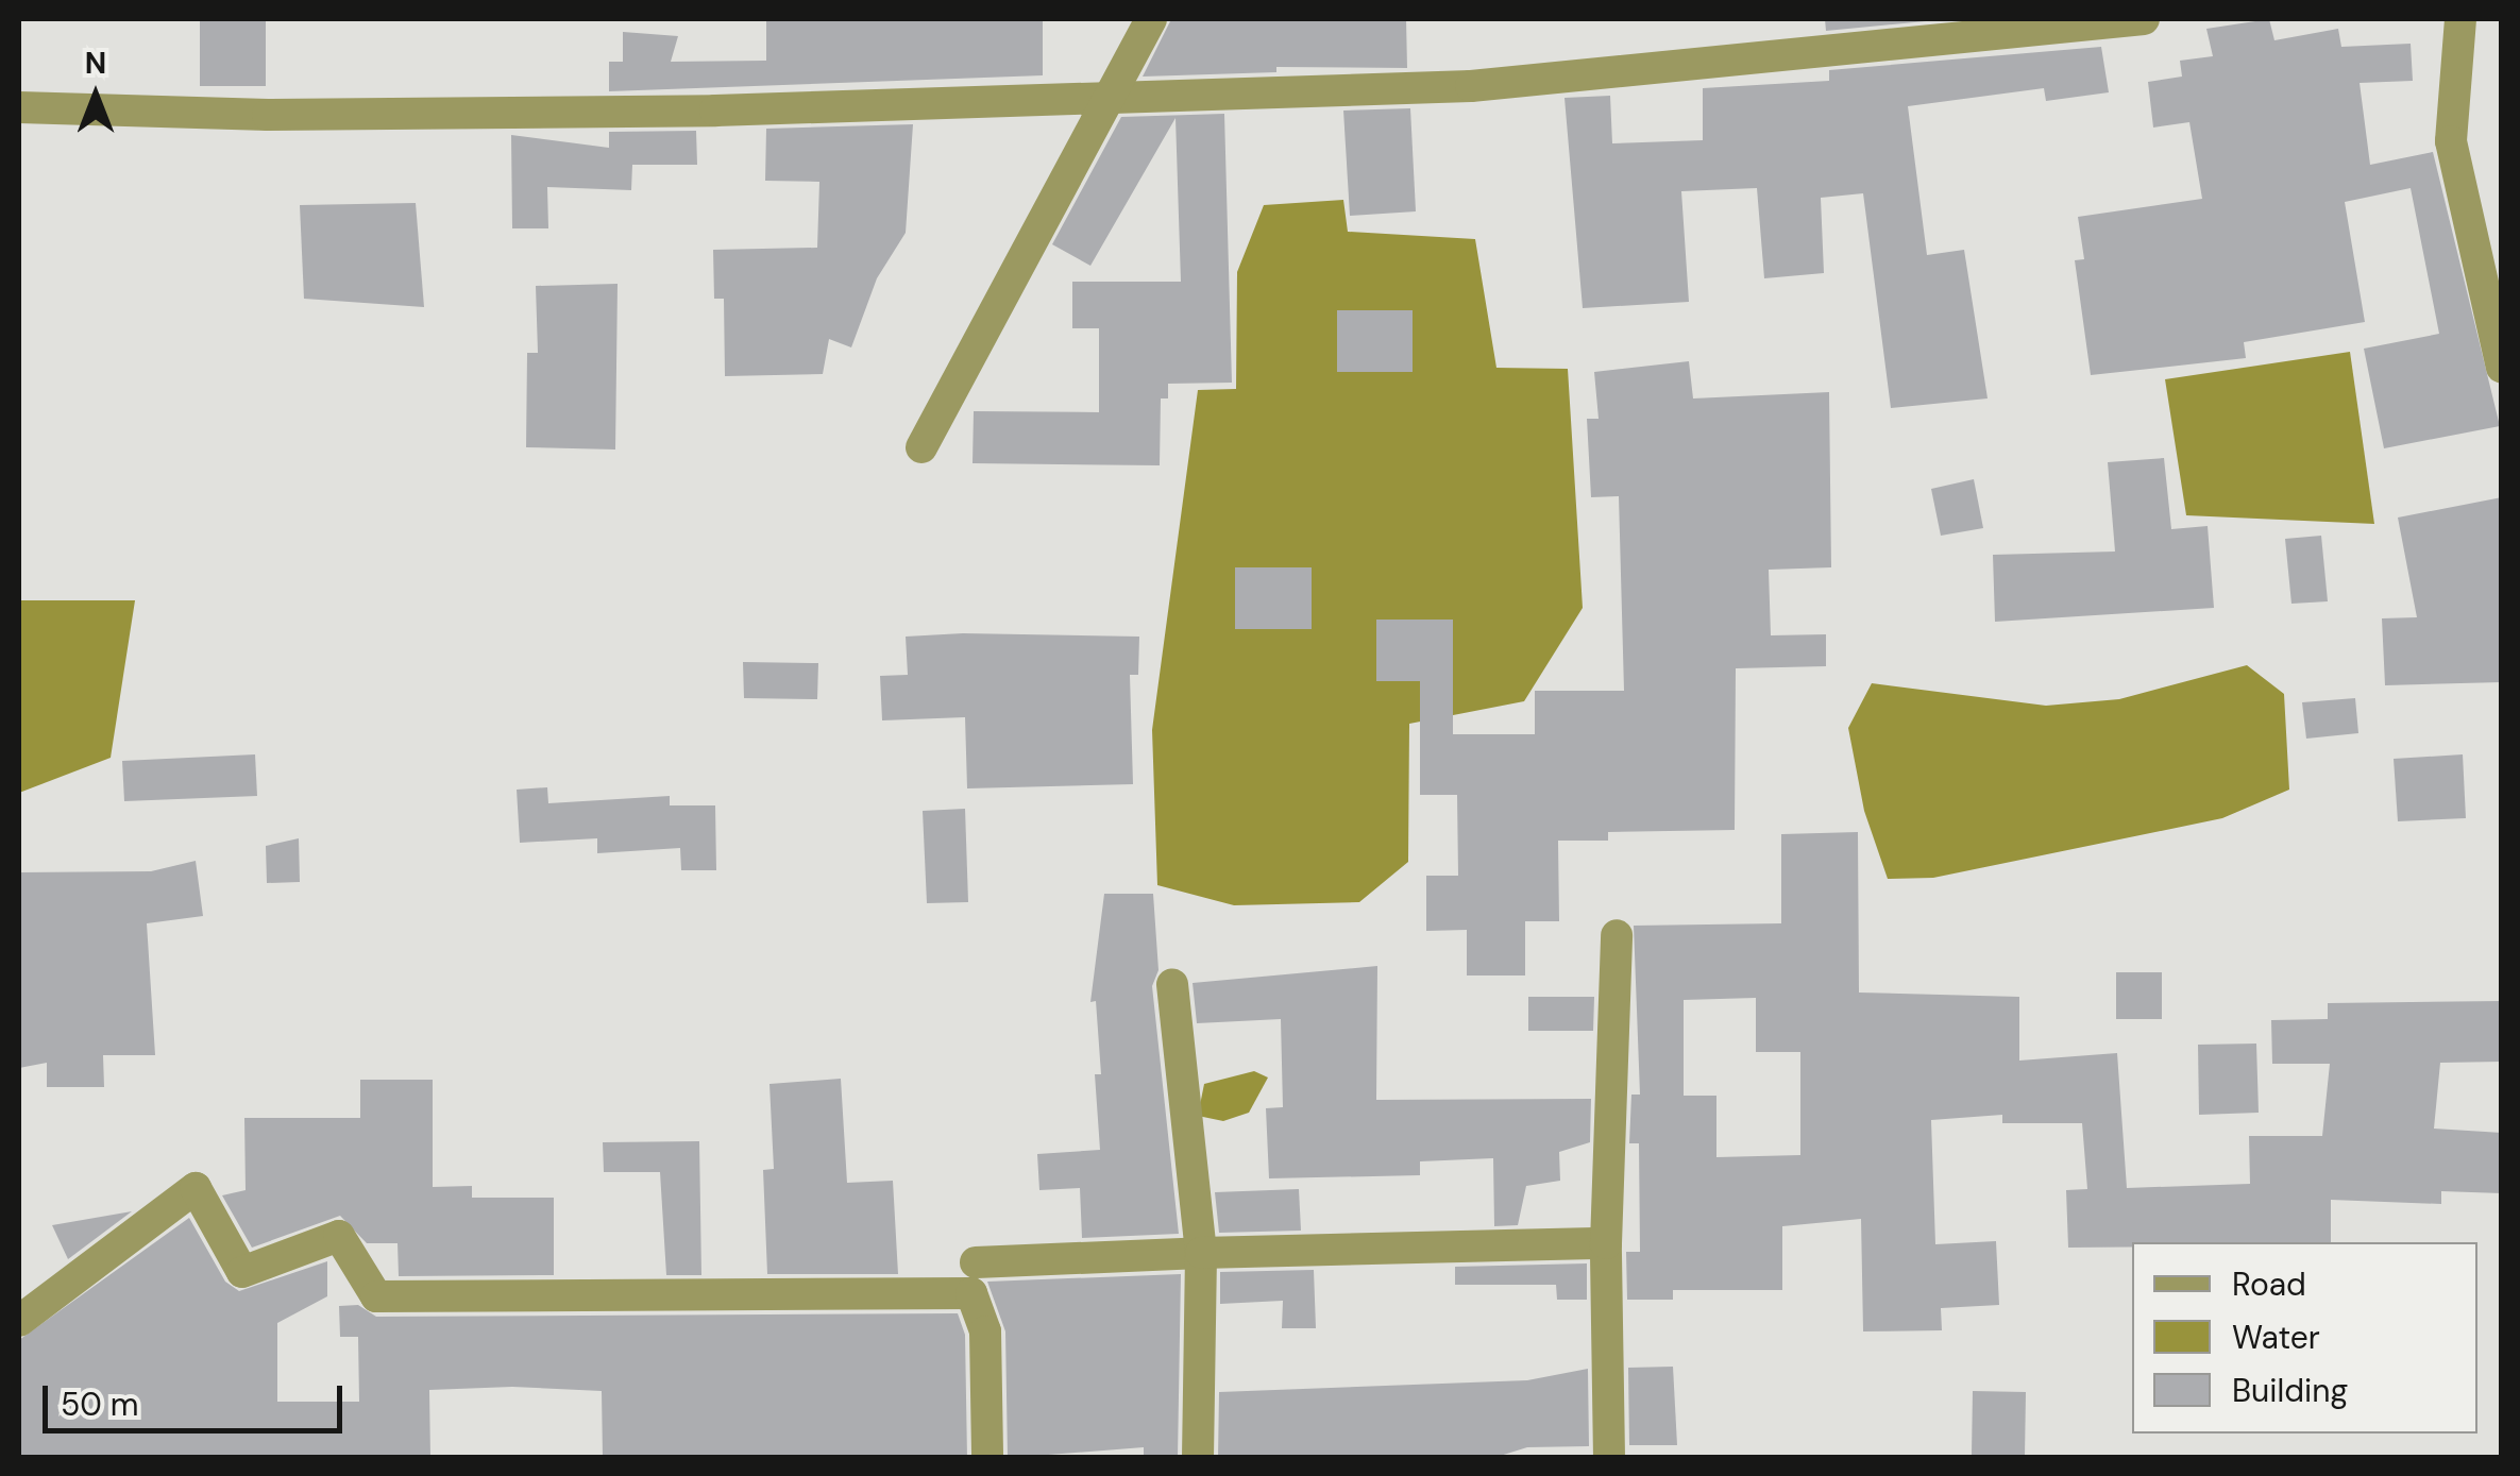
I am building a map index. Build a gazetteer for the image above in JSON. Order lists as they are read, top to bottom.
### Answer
{
  "legend": ["Road", "Water", "Building"],
  "scale_bar": "50 m",
  "north": "top"
}
